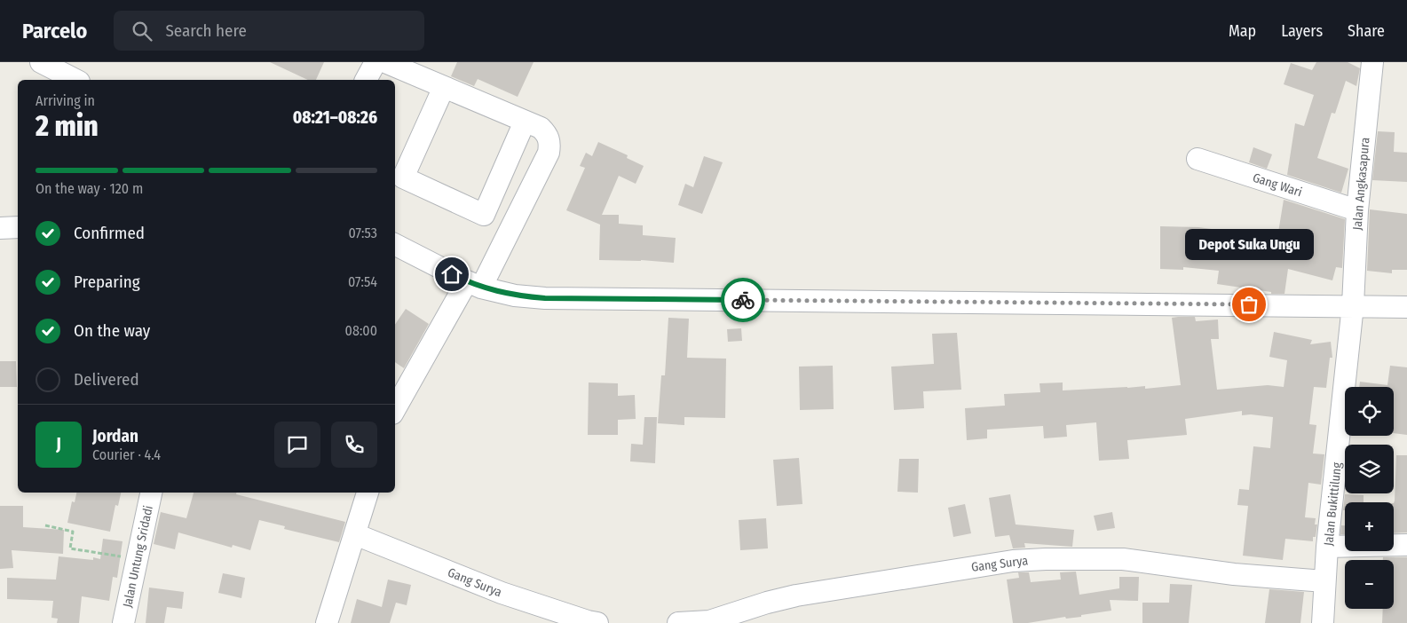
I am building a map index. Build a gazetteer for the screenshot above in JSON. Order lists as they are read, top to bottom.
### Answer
{
  "streets": {
    "street": [
      "Jalan Angkasapura",
      "Gang Wari",
      "Jalan Bukittilung",
      "Jalan Untung Sridadi",
      "Gang Surya"
    ]
  },
  "crossings": [
    ["Jalan Angkasapura", "Gang Wari"],
    ["Jalan Angkasapura", "Jalan Bukittilung"],
    ["Jalan Bukittilung", "Gang Surya"]
  ],
  "places": ["Depot Suka Ungu"],
  "page": {
    "header": "Parcelo",
    "search": "Search here",
    "nav": ["Map", "Layers", "Share"],
    "heading": ["2 min", "Arriving in", "08:21–08:26"],
    "panel": ["Jordan", "Courier · 4.4"],
    "bar": "On the way · 120 m",
    "list": [
      ["Confirmed", "07:53"],
      ["Preparing", "07:54"],
      ["On the way", "08:00"],
      "Delivered"
    ],
    "bubble": "Depot Suka Ungu",
    "map_buttons": ["+", "−"],
    "round": "J"
  }
}
